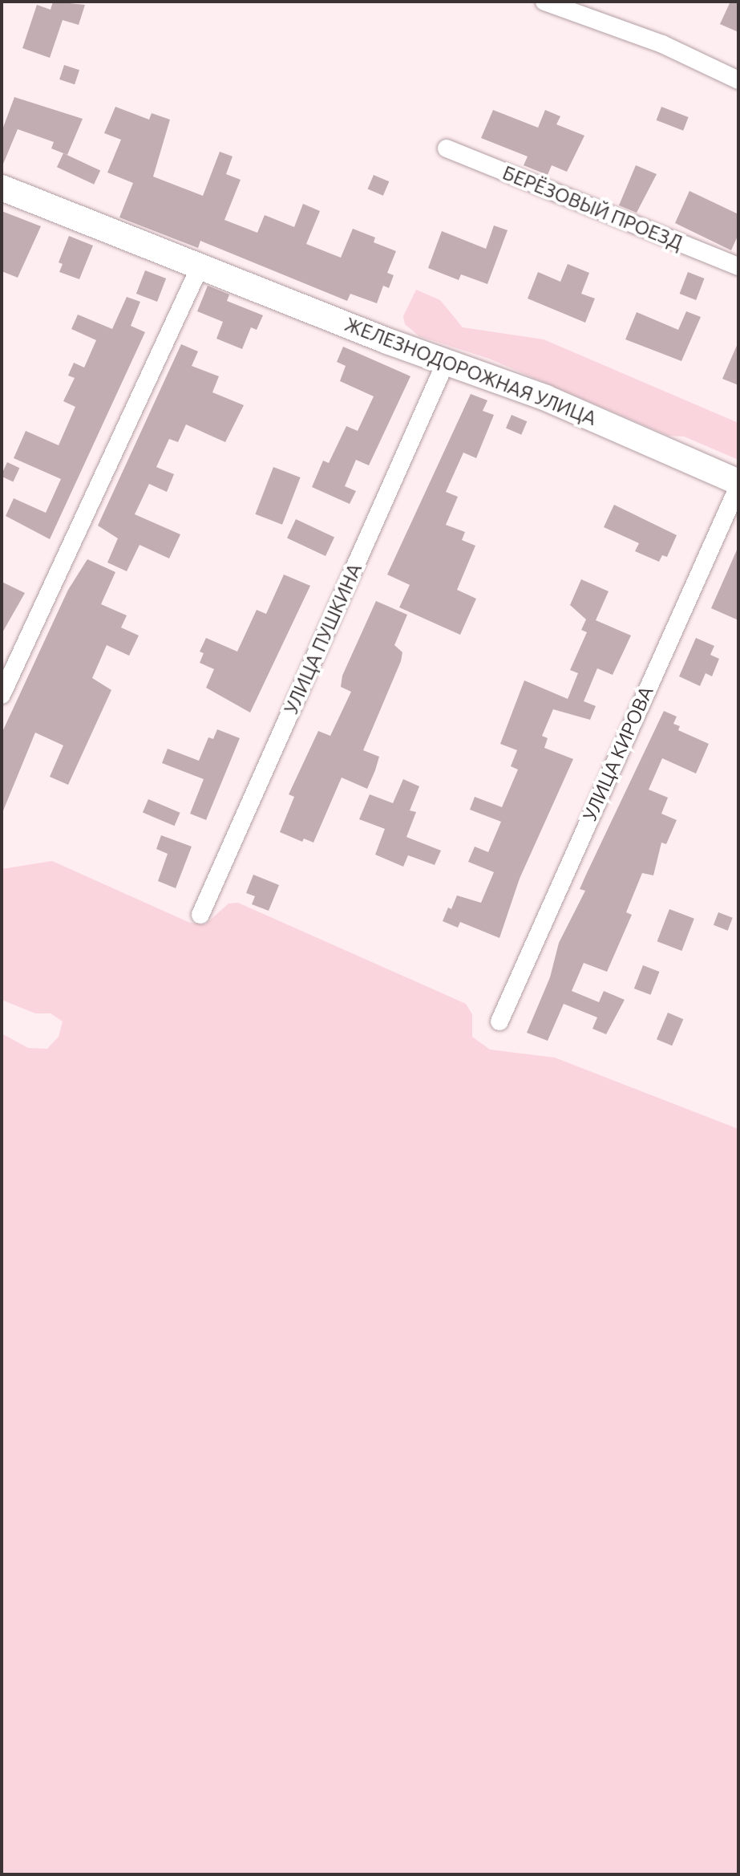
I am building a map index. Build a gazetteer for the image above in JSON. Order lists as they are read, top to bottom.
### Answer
{
  "streets": {
    "street": [
      "БЕРЁЗОВЫЙ ПРОЕЗД",
      "ЖЕЛЕЗНОДОРОЖНАЯ УЛИЦА",
      "УЛИЦА ПУШКИНА",
      "УЛИЦА КИРОВА"
    ]
  },
  "crossings": [
    ["ЖЕЛЕЗНОДОРОЖНАЯ УЛИЦА", "УЛИЦА ПУШКИНА"],
    ["ЖЕЛЕЗНОДОРОЖНАЯ УЛИЦА", "УЛИЦА КИРОВА"]
  ]
}
